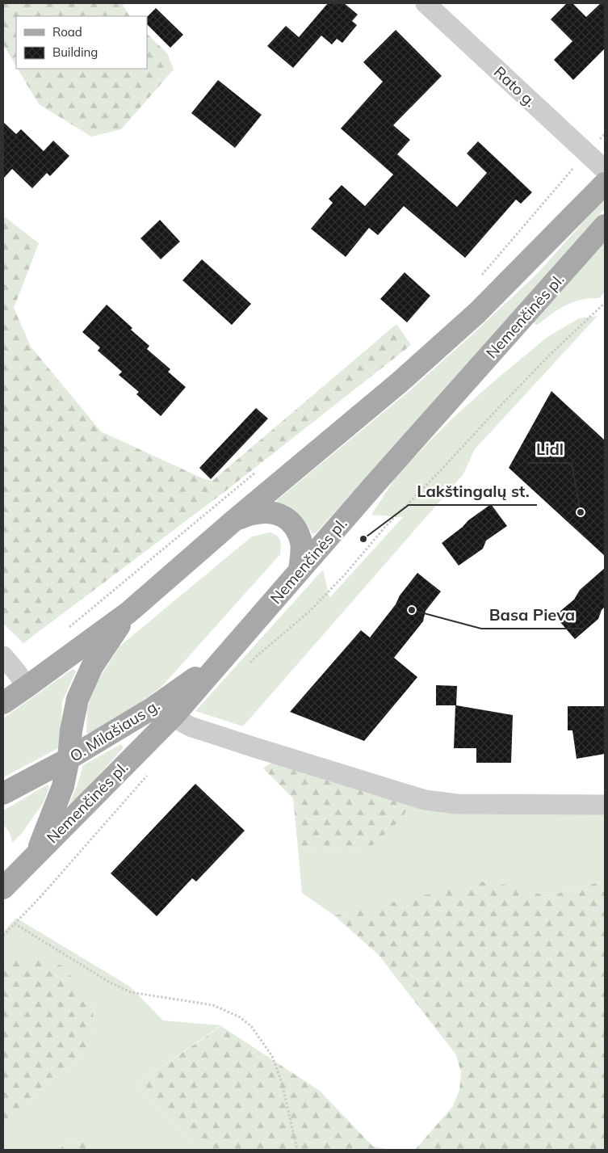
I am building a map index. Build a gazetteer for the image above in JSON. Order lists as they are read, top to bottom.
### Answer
{
  "streets": {
    "main road": ["Nemenčinės pl.", "O. Milašiaus g."],
    "street": ["Rato g."]
  },
  "crossings": [
    ["Nemenčinės pl.", "O. Milašiaus g."]
  ],
  "places": ["Lidl", "Lakštingalų st.", "Basa Pieva"],
  "legend": ["Road", "Building"]
}
